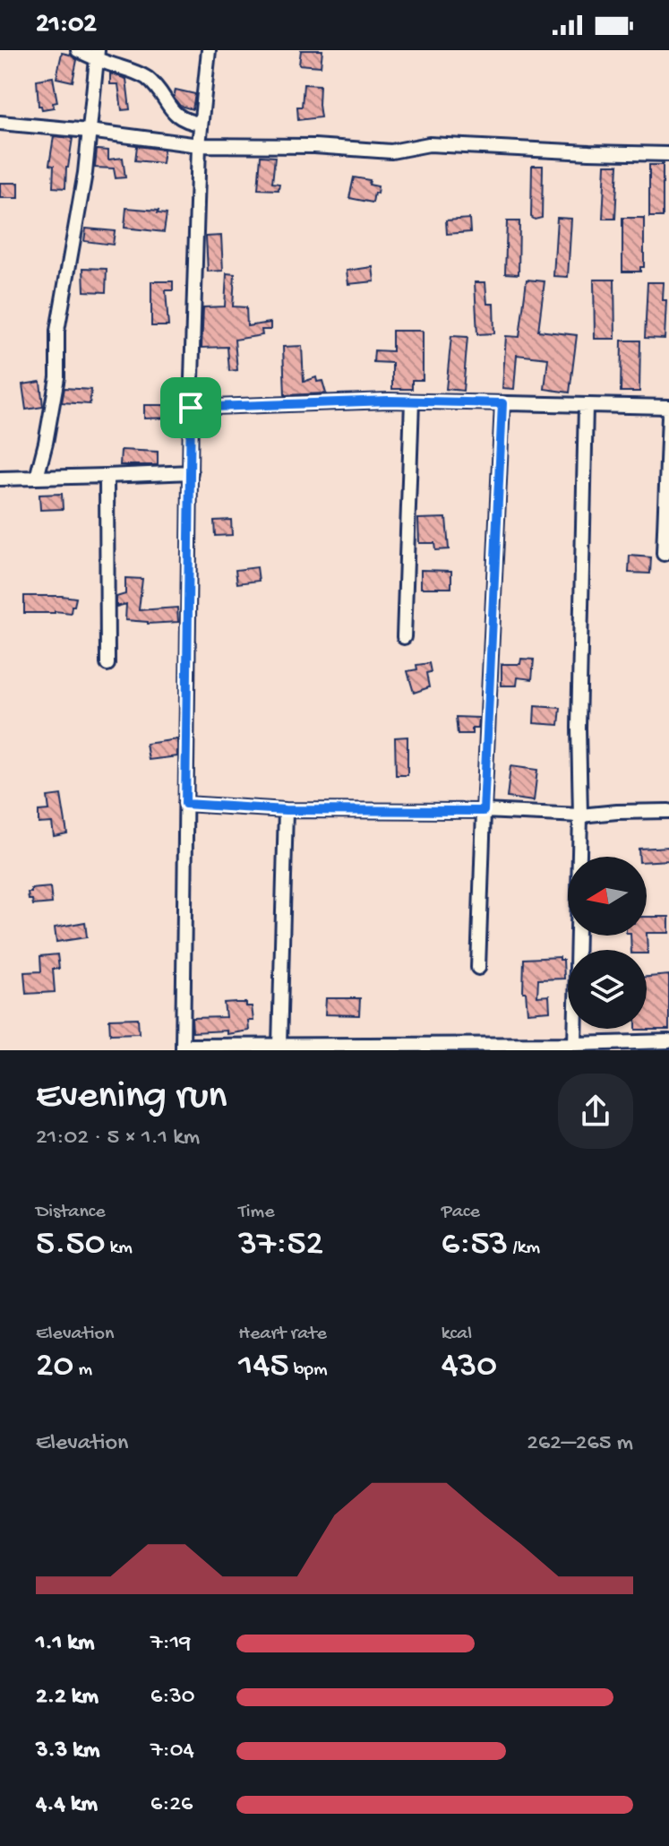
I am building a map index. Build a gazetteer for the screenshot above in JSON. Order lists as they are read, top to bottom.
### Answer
{
  "north": "left",
  "page": {
    "status": "21:02",
    "heading": ["Evening run", "21:02 · 5 × 1.1 km"],
    "stats": [
      ["Distance", "5.50 km"],
      ["Time", "37:52"],
      ["Pace", "6:53 /km"],
      ["Elevation", "20 m"],
      ["Heart rate", "145 bpm"],
      ["kcal", "430"]
    ],
    "chart": ["Elevation", "262–265 m"],
    "list": [
      {
        "name": "1.1 km",
        "note": "7:19"
      },
      {
        "name": "2.2 km",
        "note": "6:30"
      },
      {
        "name": "3.3 km",
        "note": "7:04"
      },
      {
        "name": "4.4 km",
        "note": "6:26"
      }
    ]
  }
}
